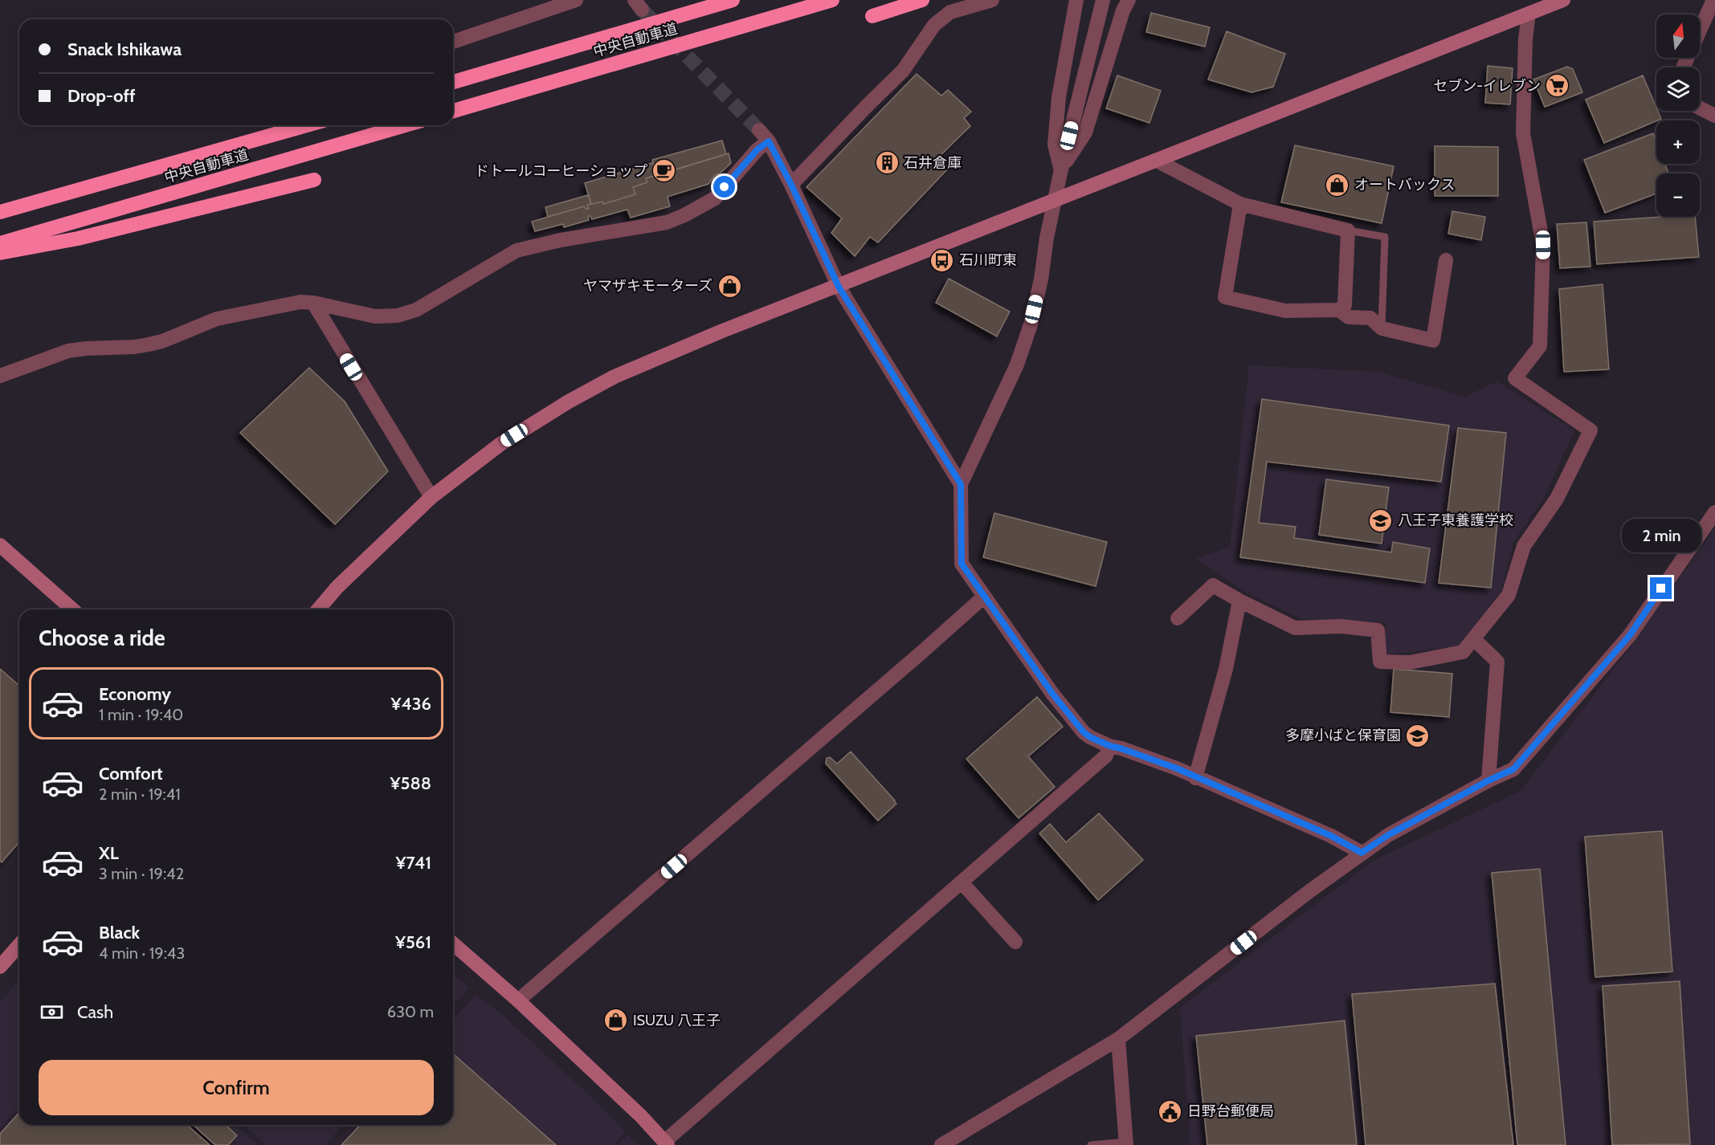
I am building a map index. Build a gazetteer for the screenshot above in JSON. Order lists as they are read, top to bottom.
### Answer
{
  "streets": {
    "highway": ["中央自動車道"]
  },
  "places": {
    "supermarket": ["セブン-イレブン"],
    "building": ["石井倉庫"],
    "cafe": ["ドトールコーヒーショップ"],
    "shop": ["オートバックス", "ヤマザキモーターズ", "ISUZU 八王子"],
    "bus stop": ["石川町東"],
    "school or university": ["八王子東養護学校", "多摩小ばと保育園"],
    "public building": ["日野台郵便局"]
  },
  "north": "top",
  "page": {
    "map_buttons": ["+", "−"],
    "banner": ["Snack Ishikawa", "Drop-off"],
    "bubble": "2 min",
    "heading": "Choose a ride",
    "list": [
      {
        "name": "Economy",
        "note": "1 min · 19:40",
        "value": "¥436"
      },
      {
        "name": "Comfort",
        "note": "2 min · 19:41",
        "value": "¥588"
      },
      {
        "name": "XL",
        "note": "3 min · 19:42",
        "value": "¥741"
      },
      {
        "name": "Black",
        "note": "4 min · 19:43",
        "value": "¥561"
      }
    ],
    "pay": ["Cash", "630 m"],
    "buttons": "Confirm"
  }
}
